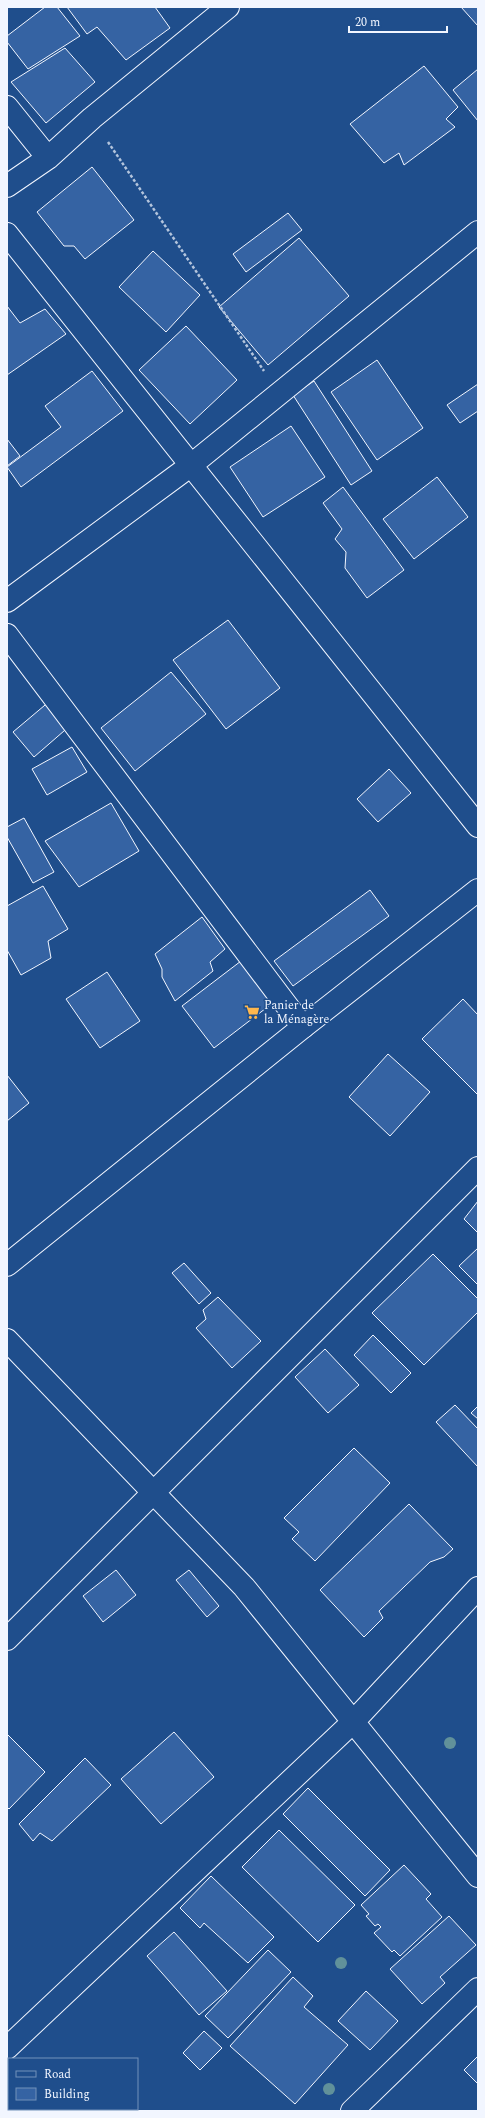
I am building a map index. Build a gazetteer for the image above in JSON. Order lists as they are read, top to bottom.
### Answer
{
  "places": {
    "supermarket": ["Panier de la Ménagère"]
  },
  "legend": ["Road", "Building"],
  "scale_bar": "20 m"
}
